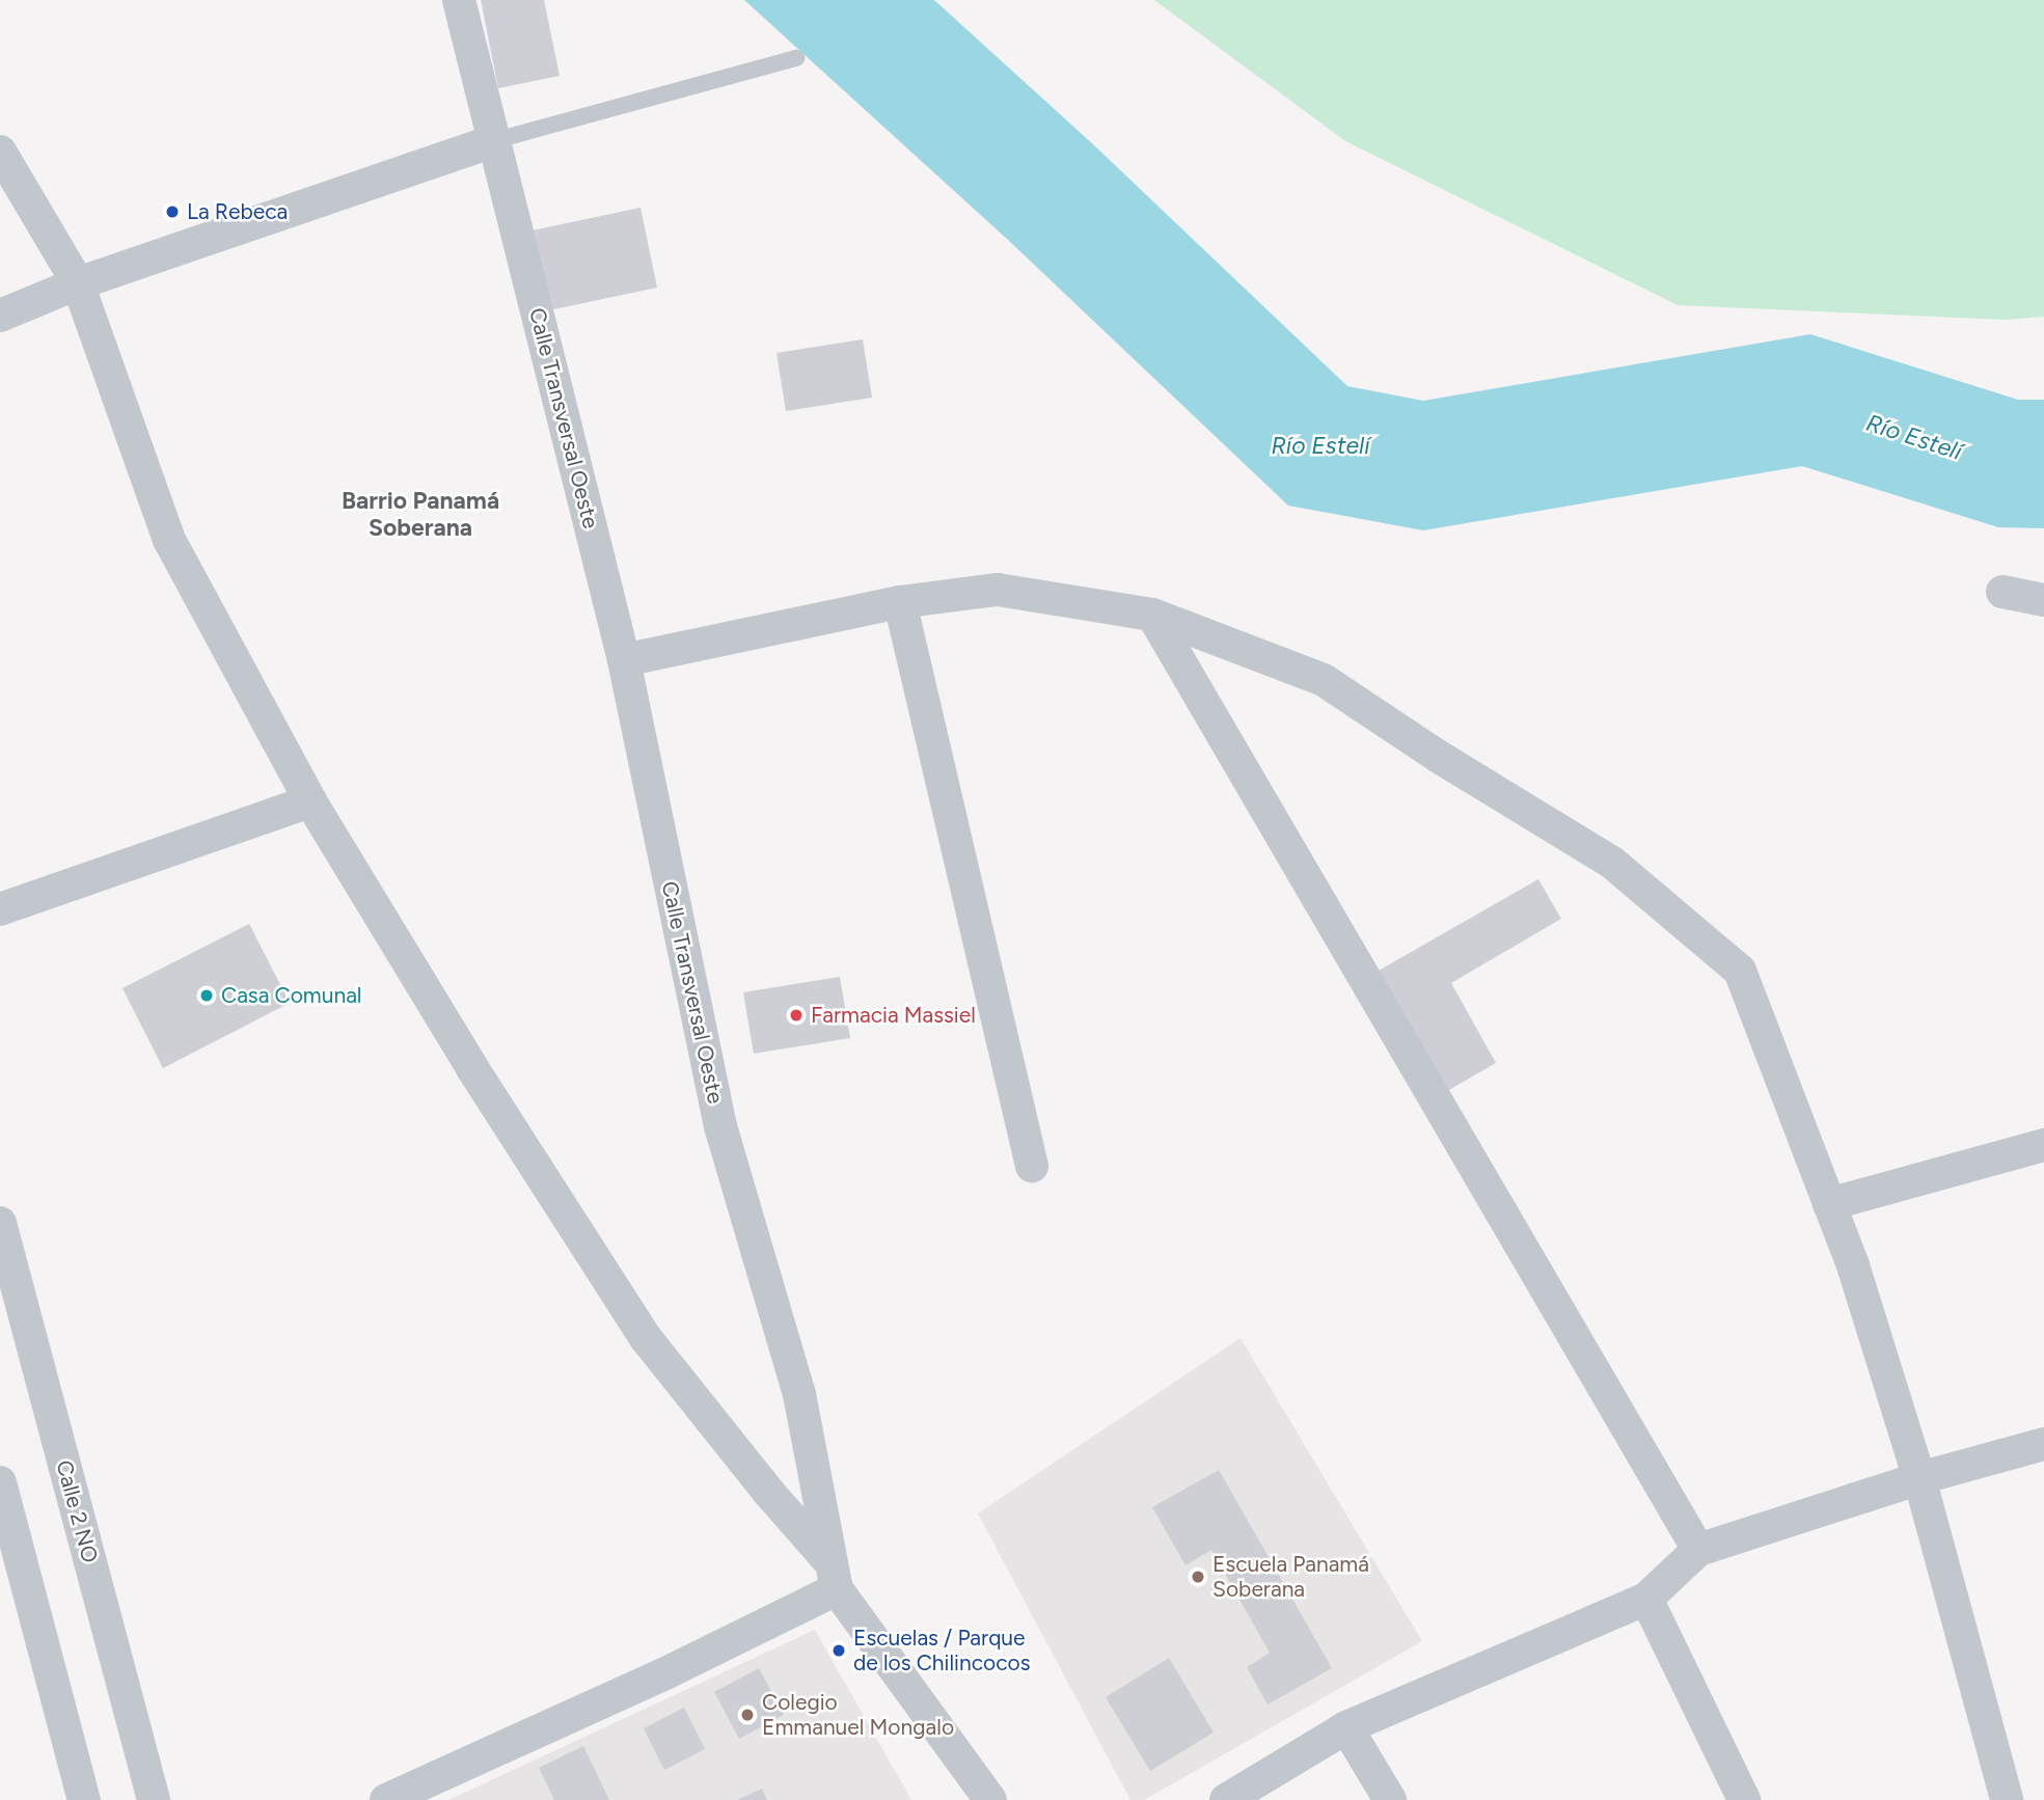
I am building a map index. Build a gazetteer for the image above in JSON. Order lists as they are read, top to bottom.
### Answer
{
  "streets": {
    "street": ["Calle Transversal Oeste", "Calle 2 NO"]
  },
  "districts": ["Barrio Panamá Soberana"],
  "water": ["Río Estelí"],
  "places": [
    "La Rebeca",
    "Casa Comunal",
    "Farmacia Massiel",
    "Escuela Panamá Soberana",
    "Escuelas / Parque de los Chilincocos",
    "Colegio Emmanuel Mongalo"
  ]
}
